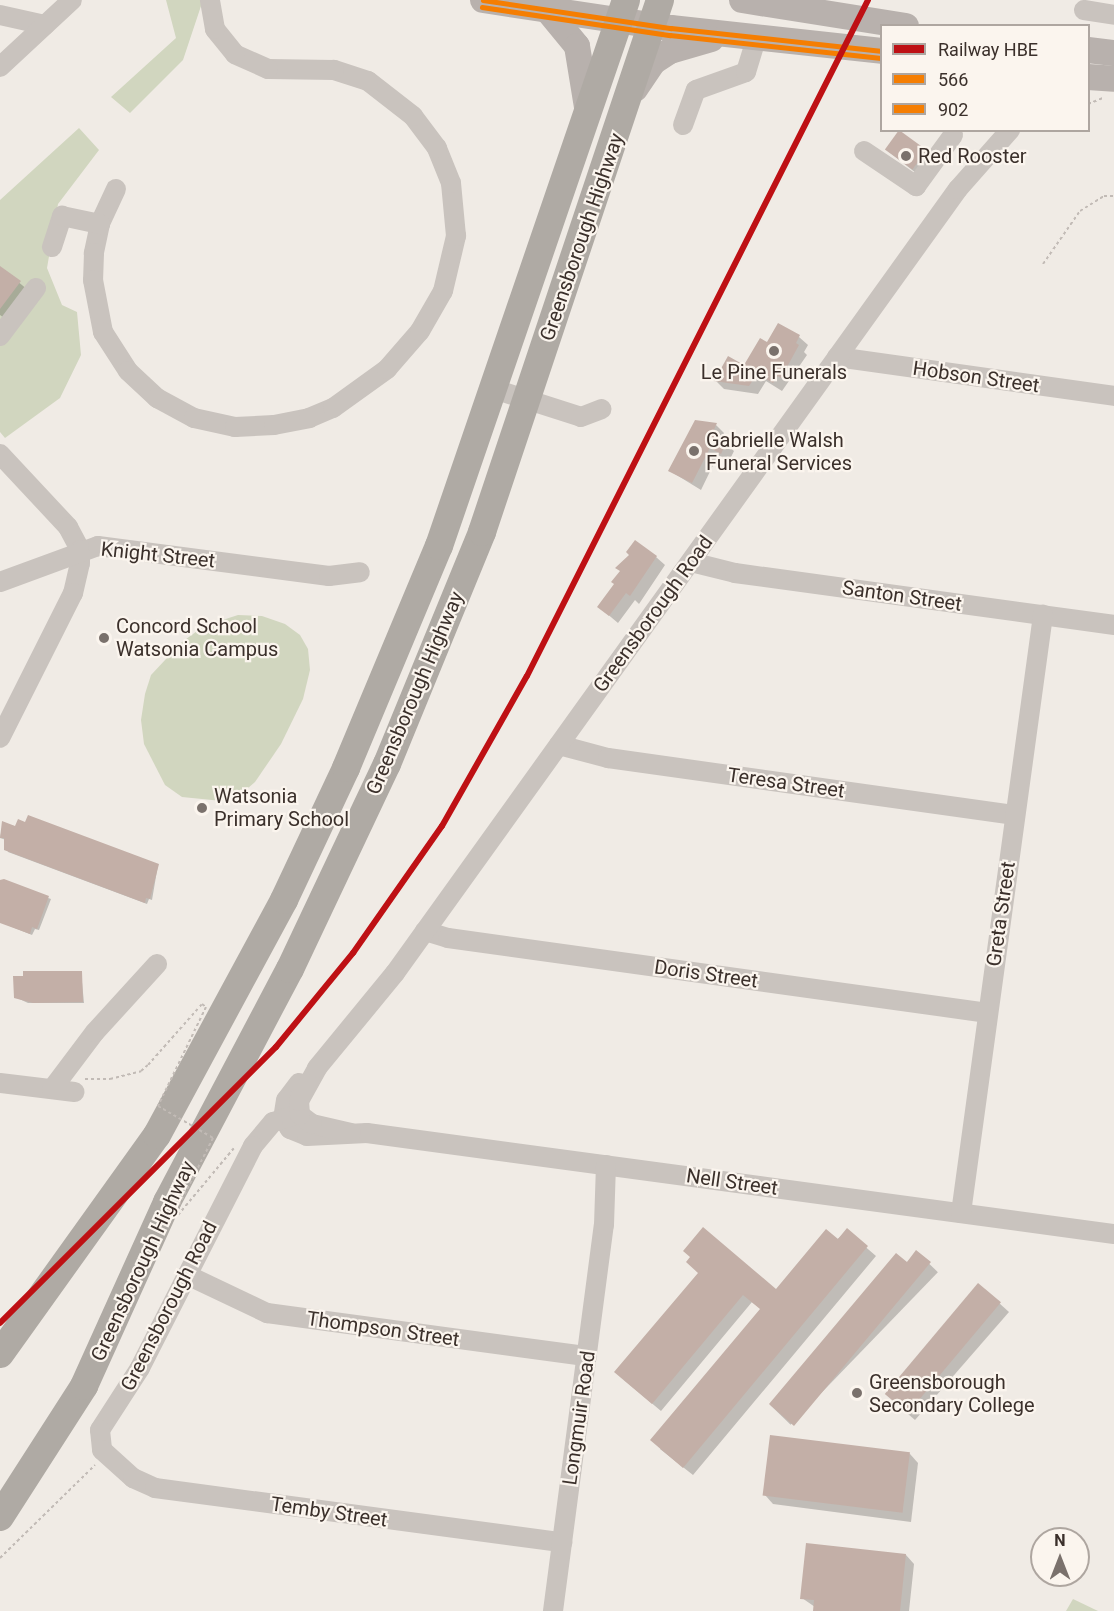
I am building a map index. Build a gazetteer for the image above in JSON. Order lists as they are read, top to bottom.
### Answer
{
  "streets": {
    "highway": ["Greensborough Highway"],
    "street": [
      "Hobson Street",
      "Knight Street",
      "Santon Street",
      "Greensborough Road",
      "Teresa Street",
      "Greta Street",
      "Doris Street",
      "Nell Street",
      "Thompson Street",
      "Longmuir Road",
      "Temby Street"
    ]
  },
  "crossings": [
    ["Hobson Street", "Greensborough Road"],
    ["Santon Street", "Greensborough Road"],
    ["Santon Street", "Greta Street"],
    ["Greensborough Road", "Teresa Street"],
    ["Greensborough Road", "Doris Street"],
    ["Greensborough Road", "Nell Street"],
    ["Greensborough Road", "Thompson Street"],
    ["Greensborough Road", "Temby Street"],
    ["Teresa Street", "Greta Street"],
    ["Greta Street", "Doris Street"],
    ["Greta Street", "Nell Street"],
    ["Nell Street", "Longmuir Road"],
    ["Thompson Street", "Longmuir Road"],
    ["Longmuir Road", "Temby Street"]
  ],
  "places": [
    "Red Rooster",
    "Le Pine Funerals",
    "Gabrielle Walsh Funeral Services",
    "Concord School Watsonia Campus",
    "Watsonia Primary School",
    "Greensborough Secondary College"
  ],
  "lines": ["rail line HBE", "transit line 566", "transit line 902"],
  "legend": ["Railway HBE", "566", "902"],
  "north": "top"
}
